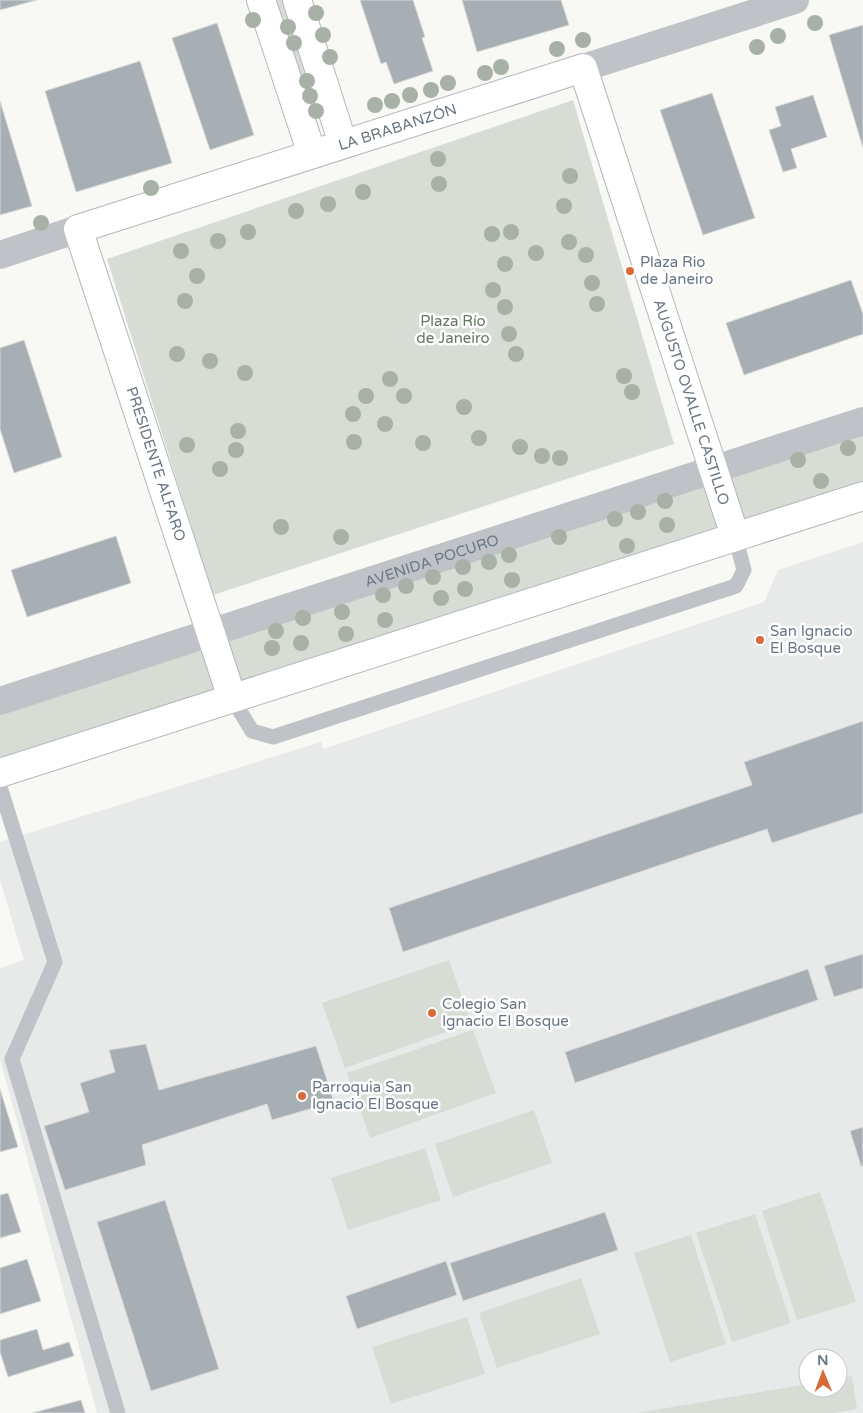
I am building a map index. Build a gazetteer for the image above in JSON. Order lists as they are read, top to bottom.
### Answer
{
  "streets": {
    "street": [
      "LA BRABANZÓN",
      "AUGUSTO OVALLE CASTILLO",
      "PRESIDENTE ALFARO",
      "AVENIDA POCURO"
    ]
  },
  "crossings": [
    ["LA BRABANZÓN", "AUGUSTO OVALLE CASTILLO"],
    ["LA BRABANZÓN", "PRESIDENTE ALFARO"],
    ["AUGUSTO OVALLE CASTILLO", "AVENIDA POCURO"],
    ["PRESIDENTE ALFARO", "AVENIDA POCURO"]
  ],
  "parks": ["Plaza Río de Janeiro"],
  "places": [
    "Plaza Rio de Janeiro",
    "San Ignacio El Bosque",
    "Colegio San Ignacio El Bosque",
    "Parroquia San Ignacio El Bosque"
  ],
  "north": "top"
}
